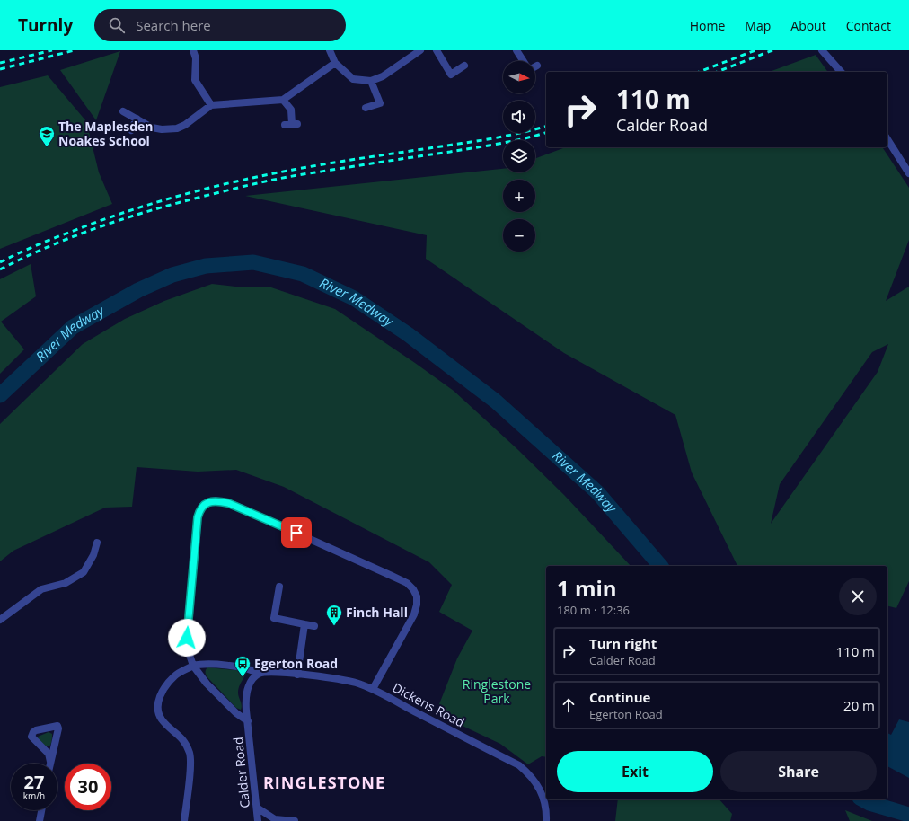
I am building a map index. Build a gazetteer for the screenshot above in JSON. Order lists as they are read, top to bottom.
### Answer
{
  "streets": {
    "street": ["Dickens Road", "Calder Road"]
  },
  "crossings": [
    ["Dickens Road", "Calder Road"]
  ],
  "districts": ["RINGLESTONE"],
  "water": ["River Medway"],
  "parks": ["Ringlestone Park"],
  "places": {
    "school or university": ["The Maplesden Noakes School"],
    "building": ["Finch Hall"],
    "bus stop": ["Egerton Road"]
  },
  "north": "right",
  "page": {
    "header": "Turnly",
    "search": "Search here",
    "nav": [
      "Home",
      "Map",
      "About",
      "Contact"
    ],
    "map_buttons": ["+", "−"],
    "turn": ["110 m", "Calder Road"],
    "heading": ["1 min", "180 m · 12:36"],
    "list": [
      {
        "name": "Turn right",
        "note": "Calder Road",
        "value": "110 m"
      },
      {
        "name": "Continue",
        "note": "Egerton Road",
        "value": "20 m"
      }
    ],
    "buttons": ["Exit", "Share"],
    "speed": "27 km/h",
    "limit": "30"
  }
}
